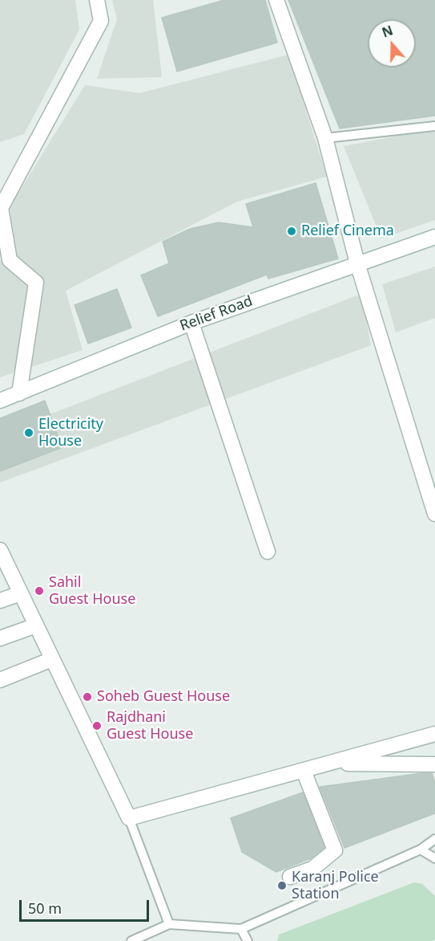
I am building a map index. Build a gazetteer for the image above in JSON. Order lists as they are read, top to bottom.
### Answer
{
  "streets": {
    "street": ["Relief Road"]
  },
  "places": [
    "Relief Cinema",
    "Electricity House",
    "Sahil Guest House",
    "Soheb Guest House",
    "Rajdhani Guest House",
    "Karanj Police Station"
  ],
  "scale_bar": "50 m",
  "north": "top"
}
